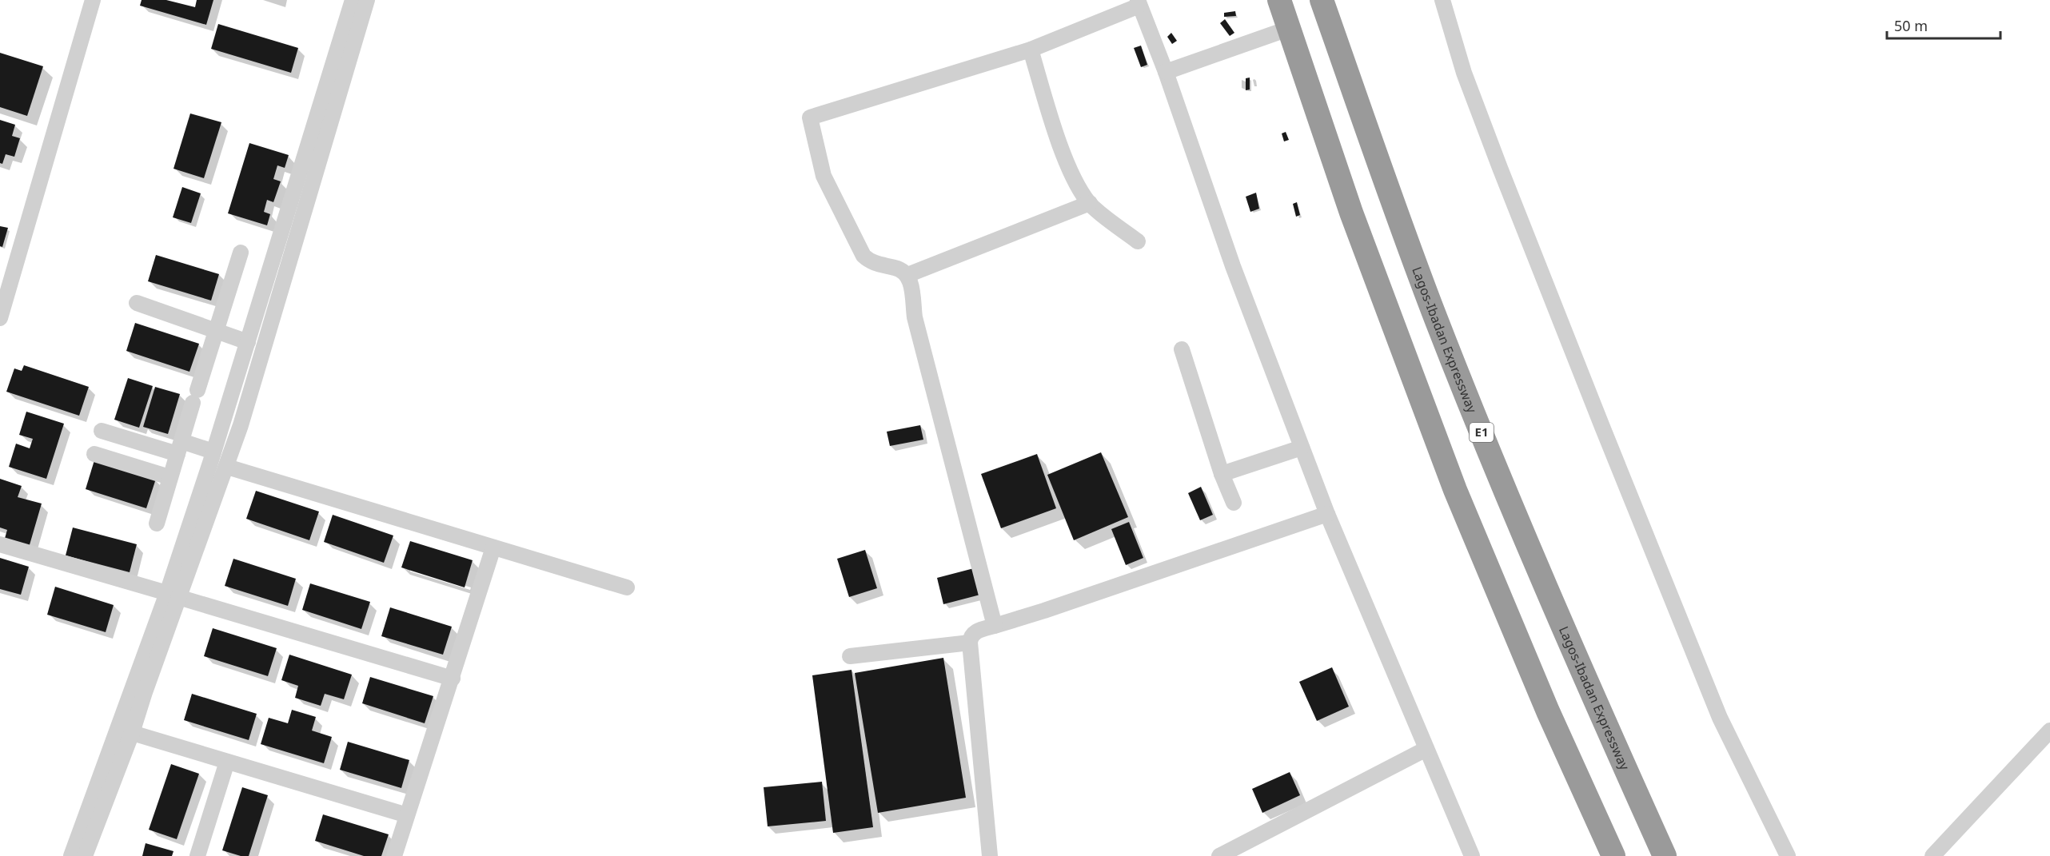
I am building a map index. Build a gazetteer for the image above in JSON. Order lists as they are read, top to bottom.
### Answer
{
  "streets": {
    "highway": ["Lagos-Ibadan Expressway", "E1"]
  },
  "scale_bar": "50 m"
}
